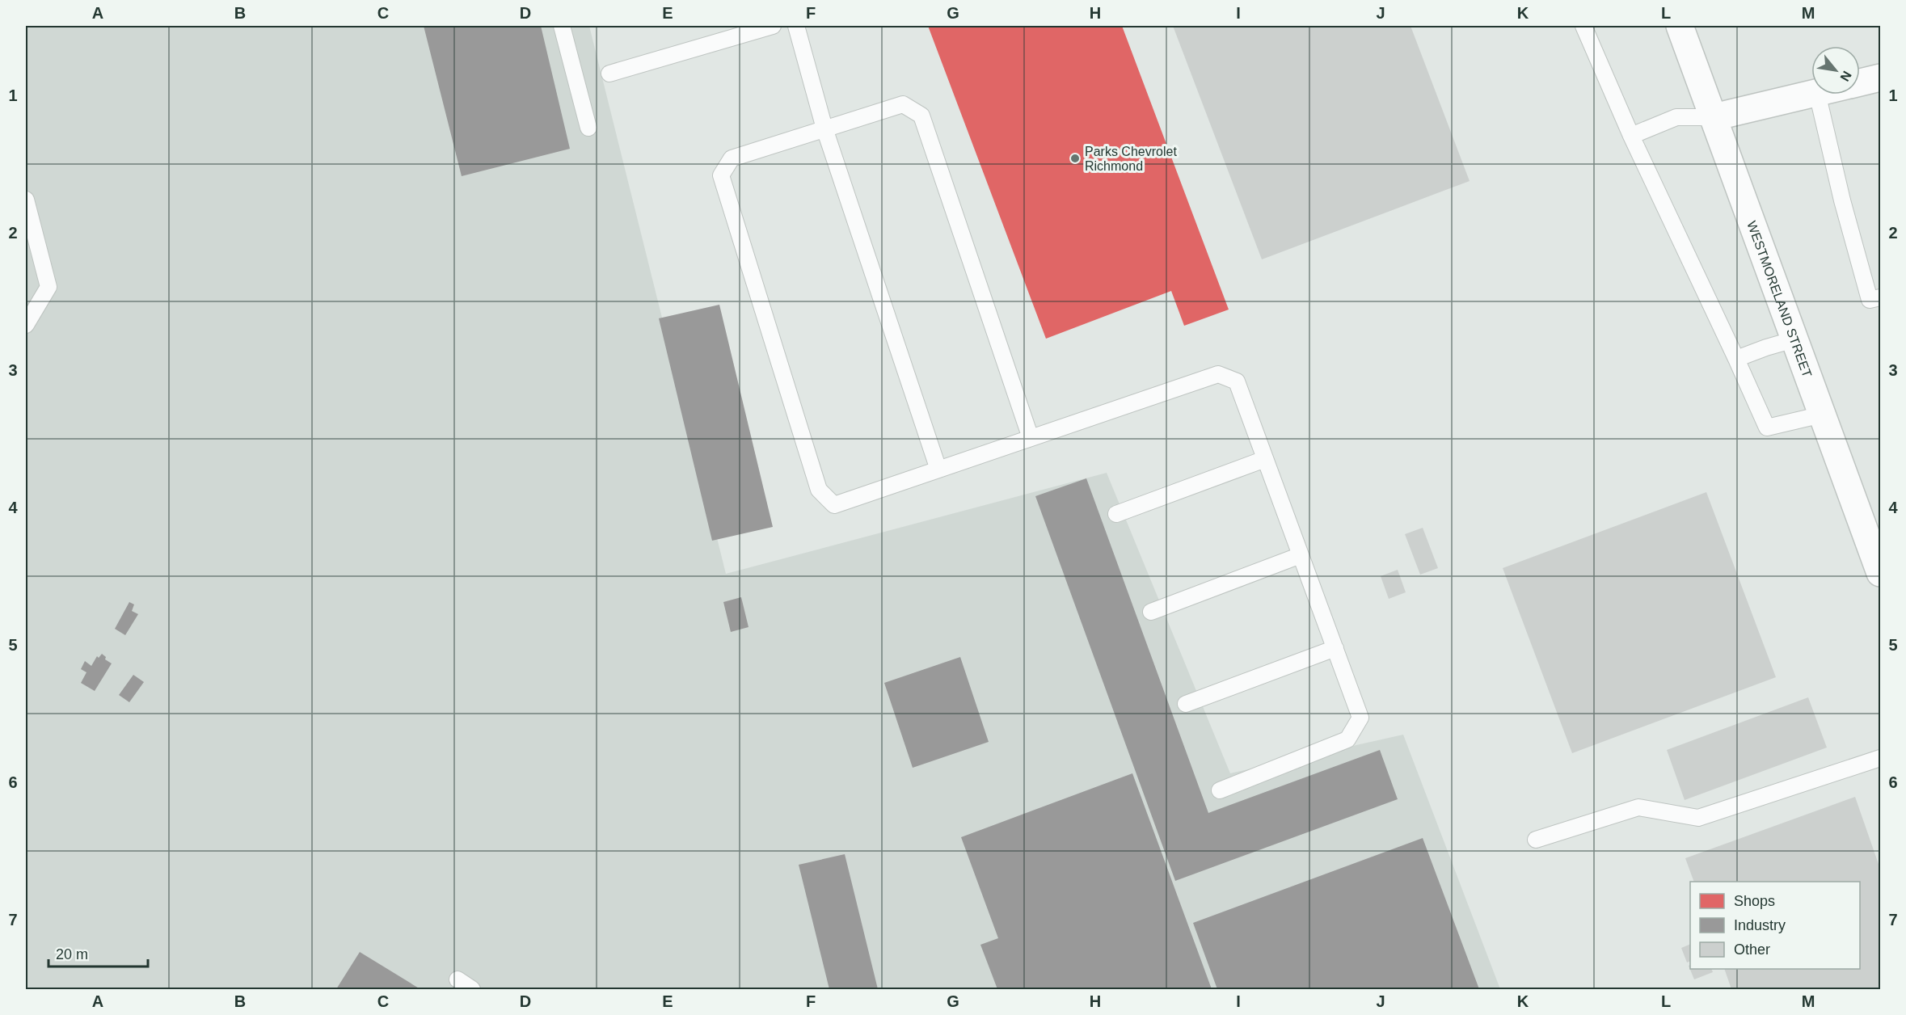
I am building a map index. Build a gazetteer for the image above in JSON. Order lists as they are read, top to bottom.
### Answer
{
  "streets": {
    "street": ["WESTMORELAND STREET"]
  },
  "places": ["Parks Chevrolet Richmond"],
  "legend": ["Shops", "Industry", "Other"],
  "scale_bar": "20 m",
  "north": "bottom right",
  "grid": {
    "columns": [
      "A",
      "B",
      "C",
      "D",
      "E",
      "F",
      "G",
      "H",
      "I",
      "J",
      "K",
      "L",
      "M"
    ],
    "rows": [
      "1",
      "2",
      "3",
      "4",
      "5",
      "6",
      "7"
    ]
  }
}
